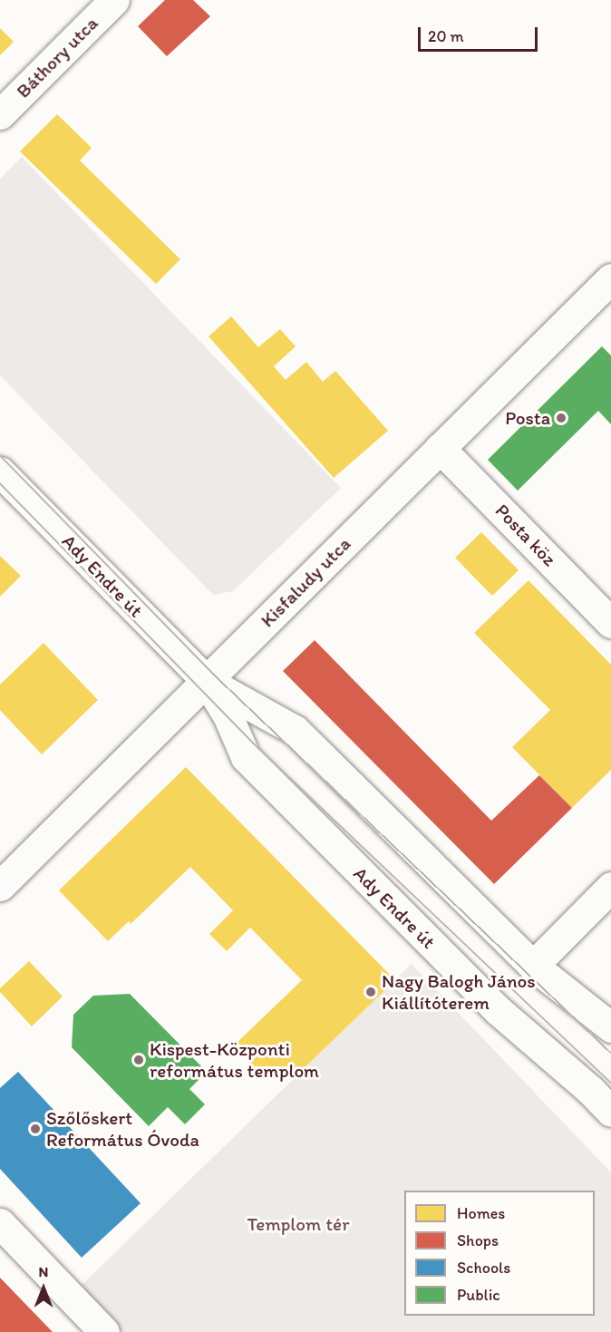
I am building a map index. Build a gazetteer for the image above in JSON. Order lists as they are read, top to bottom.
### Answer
{
  "streets": {
    "street": [
      "Báthory utca",
      "Posta köz",
      "Ady Endre út",
      "Kisfaludy utca"
    ]
  },
  "crossings": [
    ["Posta köz", "Kisfaludy utca"],
    ["Ady Endre út", "Kisfaludy utca"]
  ],
  "parks": ["Templom tér"],
  "places": [
    "Posta",
    "Nagy Balogh János Kiállítóterem",
    "Kispest-Központi református templom",
    "Szőlőskert Református Óvoda"
  ],
  "legend": [
    "Homes",
    "Shops",
    "Schools",
    "Public"
  ],
  "scale_bar": "20 m",
  "north": "top"
}
